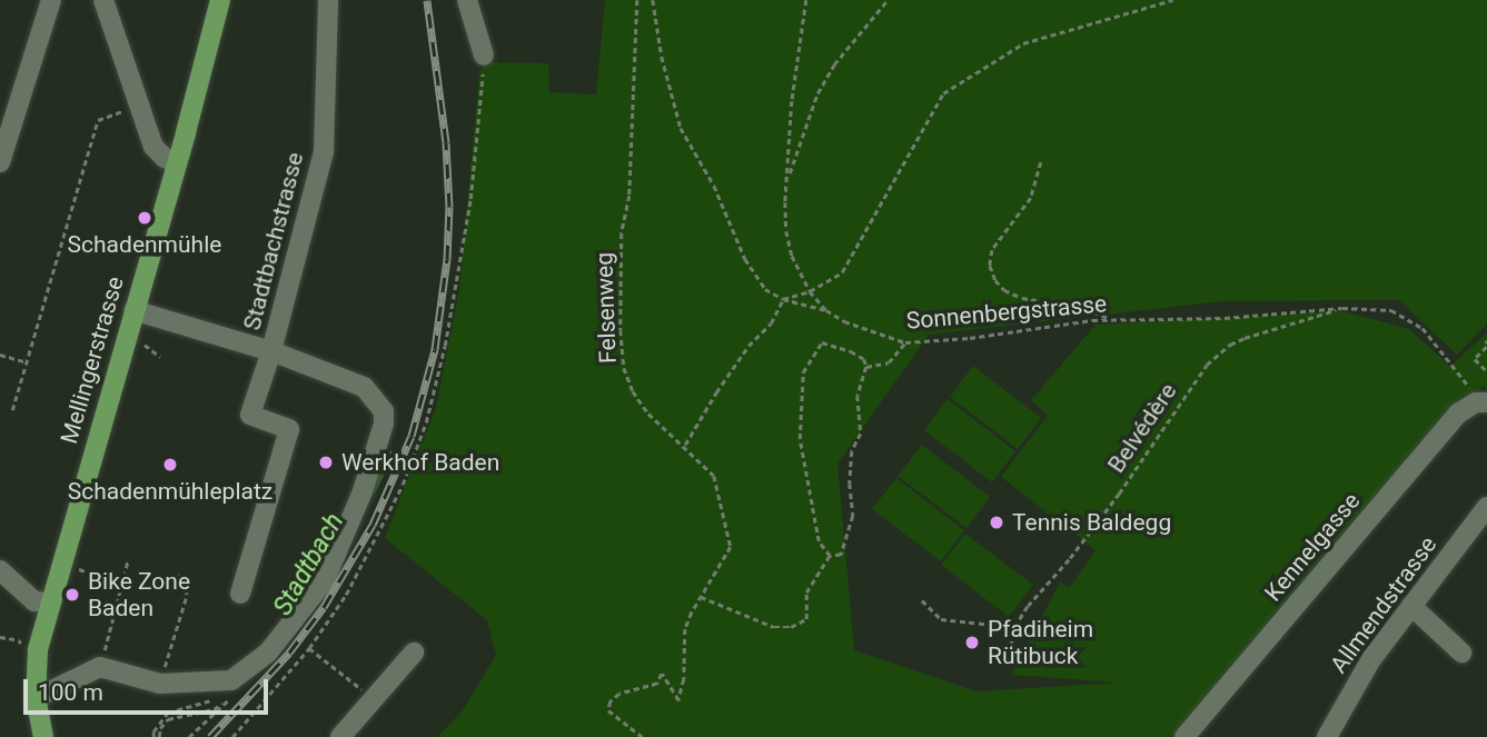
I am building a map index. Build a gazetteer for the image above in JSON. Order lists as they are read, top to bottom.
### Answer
{
  "streets": {
    "main road": ["Mellingerstrasse"],
    "street": ["Stadtbachstrasse", "Kennelgasse", "Allmendstrasse"],
    "path": ["Felsenweg", "Sonnenbergstrasse", "Belvédère"]
  },
  "crossings": [
    ["Stadtbachstrasse", "Mellingerstrasse"],
    ["Sonnenbergstrasse", "Belvédère"],
    ["Sonnenbergstrasse", "Kennelgasse"]
  ],
  "water": ["Stadtbach"],
  "places": [
    "Schadenmühle",
    "Werkhof Baden",
    "Schadenmühleplatz",
    "Tennis Baldegg",
    "Bike Zone Baden",
    "Pfadiheim Rütibuck"
  ],
  "scale_bar": "100 m"
}
